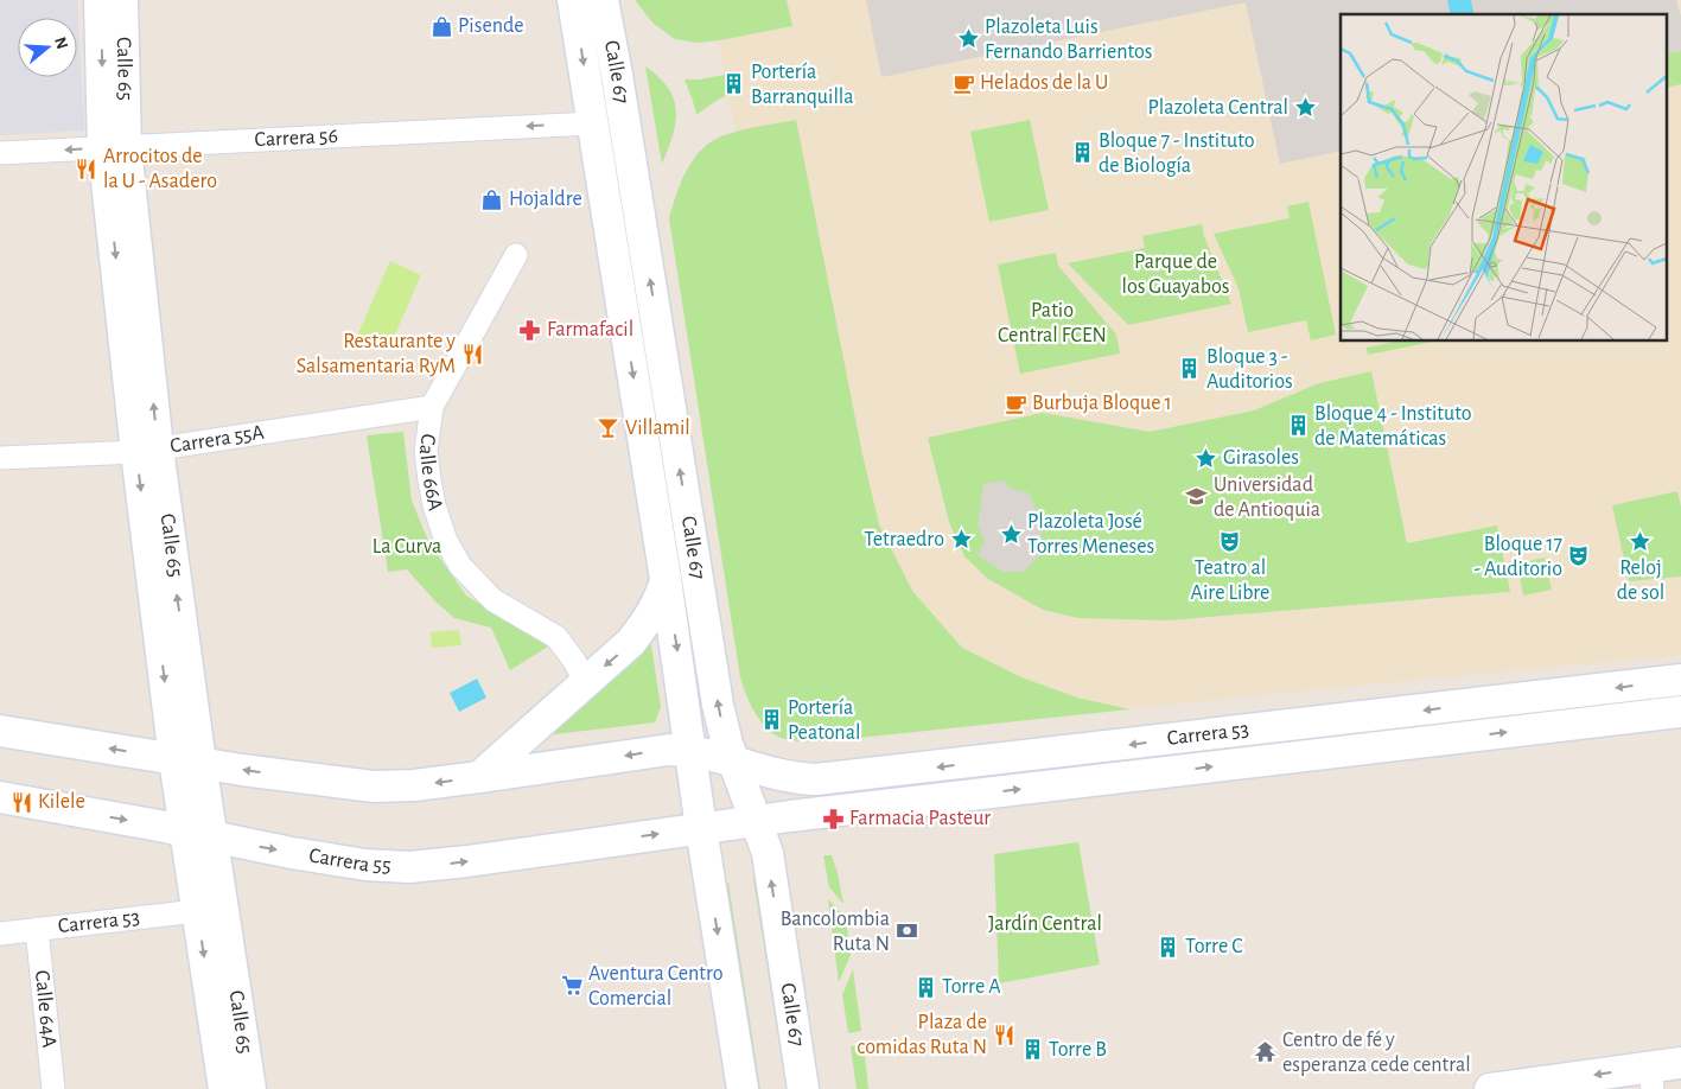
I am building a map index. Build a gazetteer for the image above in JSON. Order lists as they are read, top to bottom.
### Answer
{
  "streets": {
    "main road": [
      "Calle 65",
      "Calle 67",
      "Carrera 53",
      "Carrera 55"
    ],
    "street": [
      "Carrera 56",
      "Carrera 55A",
      "Calle 66A",
      "Calle 64A"
    ]
  },
  "crossings": [
    ["Calle 65", "Carrera 56"],
    ["Calle 65", "Carrera 55A"],
    ["Calle 65", "Carrera 53"],
    ["Calle 65", "Carrera 55"],
    ["Calle 67", "Carrera 56"],
    ["Calle 67", "Carrera 53"],
    ["Calle 67", "Carrera 55"],
    ["Carrera 55A", "Calle 66A"],
    ["Carrera 53", "Carrera 55"],
    ["Carrera 53", "Calle 64A"]
  ],
  "one_way": ["Carrera 56"],
  "parks": [
    "Parque de los Guayabos",
    "Patio Central FCEN",
    "La Curva",
    "Jardín Central"
  ],
  "places": {
    "shop": ["Pisende", "Hojaldre"],
    "place": [
      "Plazoleta Luis Fernando Barrientos",
      "Plazoleta Central",
      "Girasoles",
      "Plazoleta José Torres Meneses",
      "Tetraedro",
      "Reloj de sol"
    ],
    "cafe": ["Helados de la U", "Burbuja Bloque 1"],
    "building": [
      "Portería Barranquilla",
      "Bloque 7 - Instituto de Biología",
      "Bloque 3 - Auditorios",
      "Bloque 4 - Instituto de Matemáticas",
      "Portería Peatonal",
      "Torre C",
      "Torre A",
      "Torre B"
    ],
    "restaurant": [
      "Arrocitos de la U - Asadero",
      "Restaurante y Salsamentaria RyM",
      "Kilele",
      "Plaza de comidas Ruta N"
    ],
    "pharmacy": ["Farmafacil", "Farmacia Pasteur"],
    "bar": ["Villamil"],
    "school or university": ["Universidad de Antioquia"],
    "theatre": ["Teatro al Aire Libre", "Bloque 17 - Auditorio"],
    "bank": ["Bancolombia Ruta N"],
    "supermarket": ["Aventura Centro Comercial"],
    "temple": ["Centro de fé y esperanza cede central"]
  },
  "north": "right"
}
